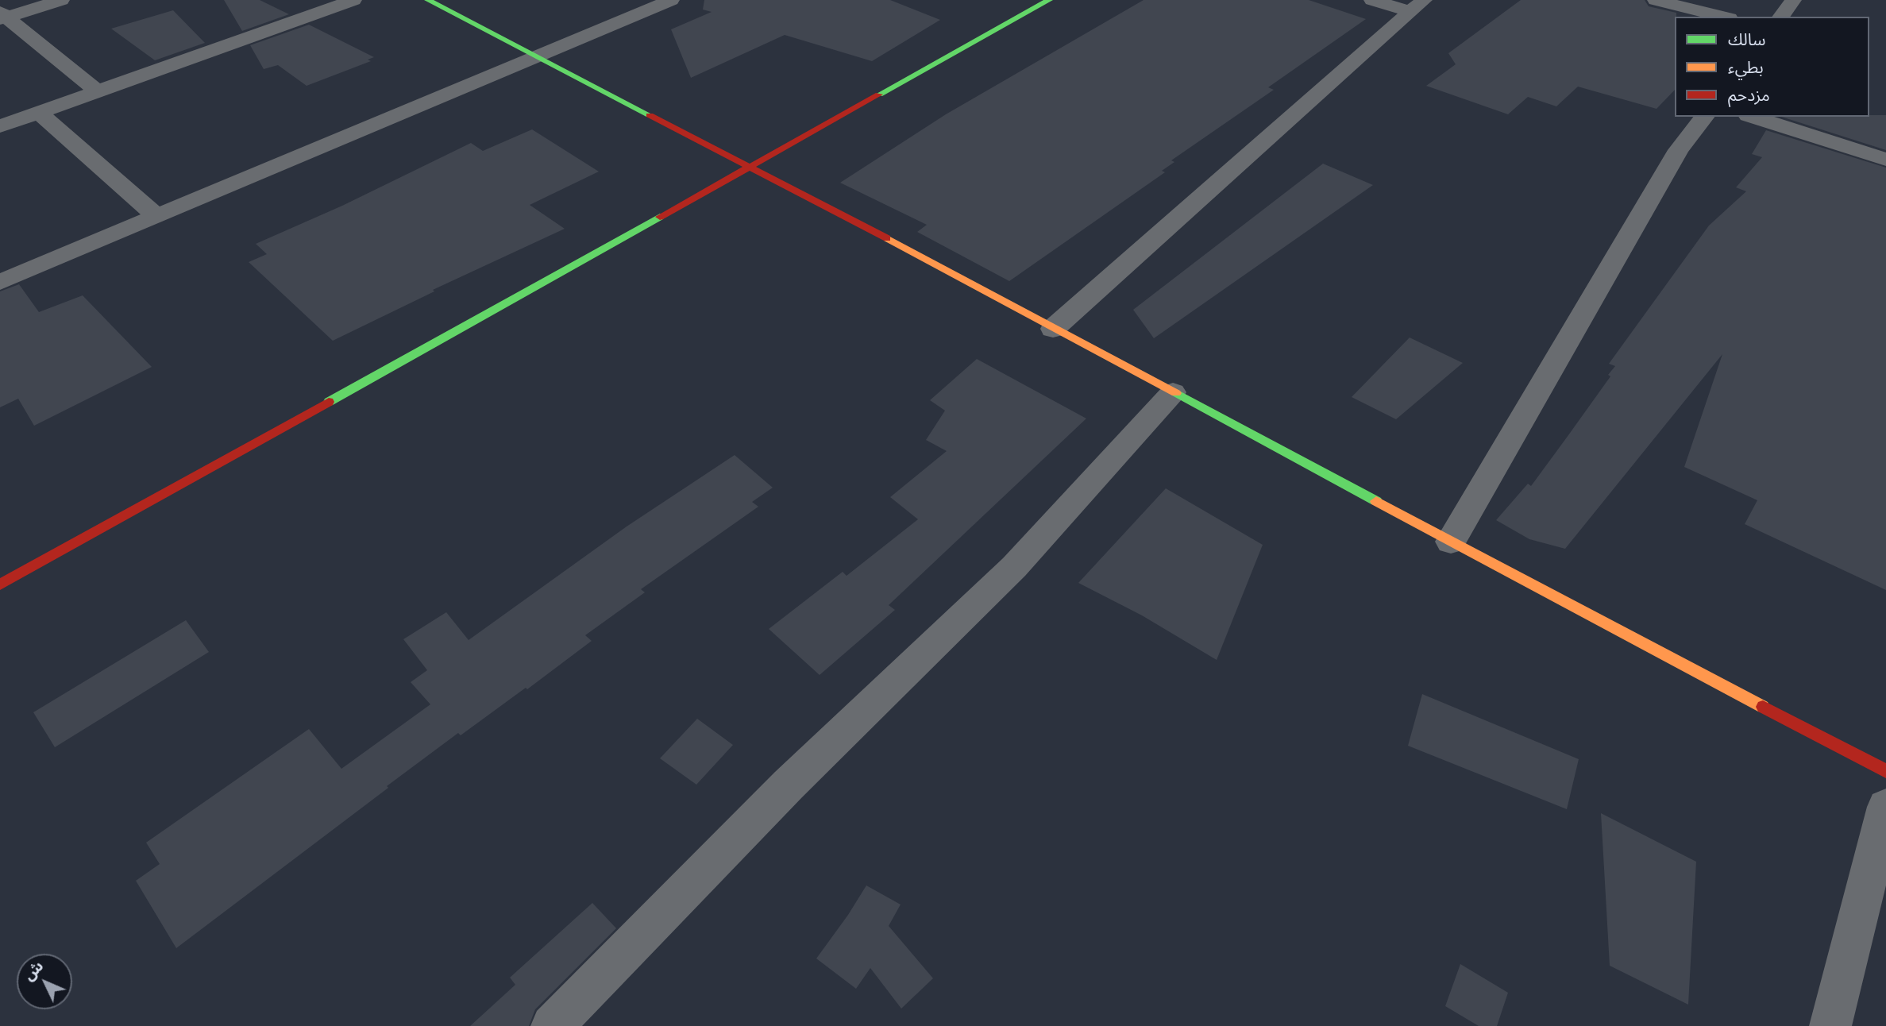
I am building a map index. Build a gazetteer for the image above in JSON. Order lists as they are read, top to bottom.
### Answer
{
  "legend": ["سالك", "بطيء", "مزدحم"],
  "north": "top left"
}
